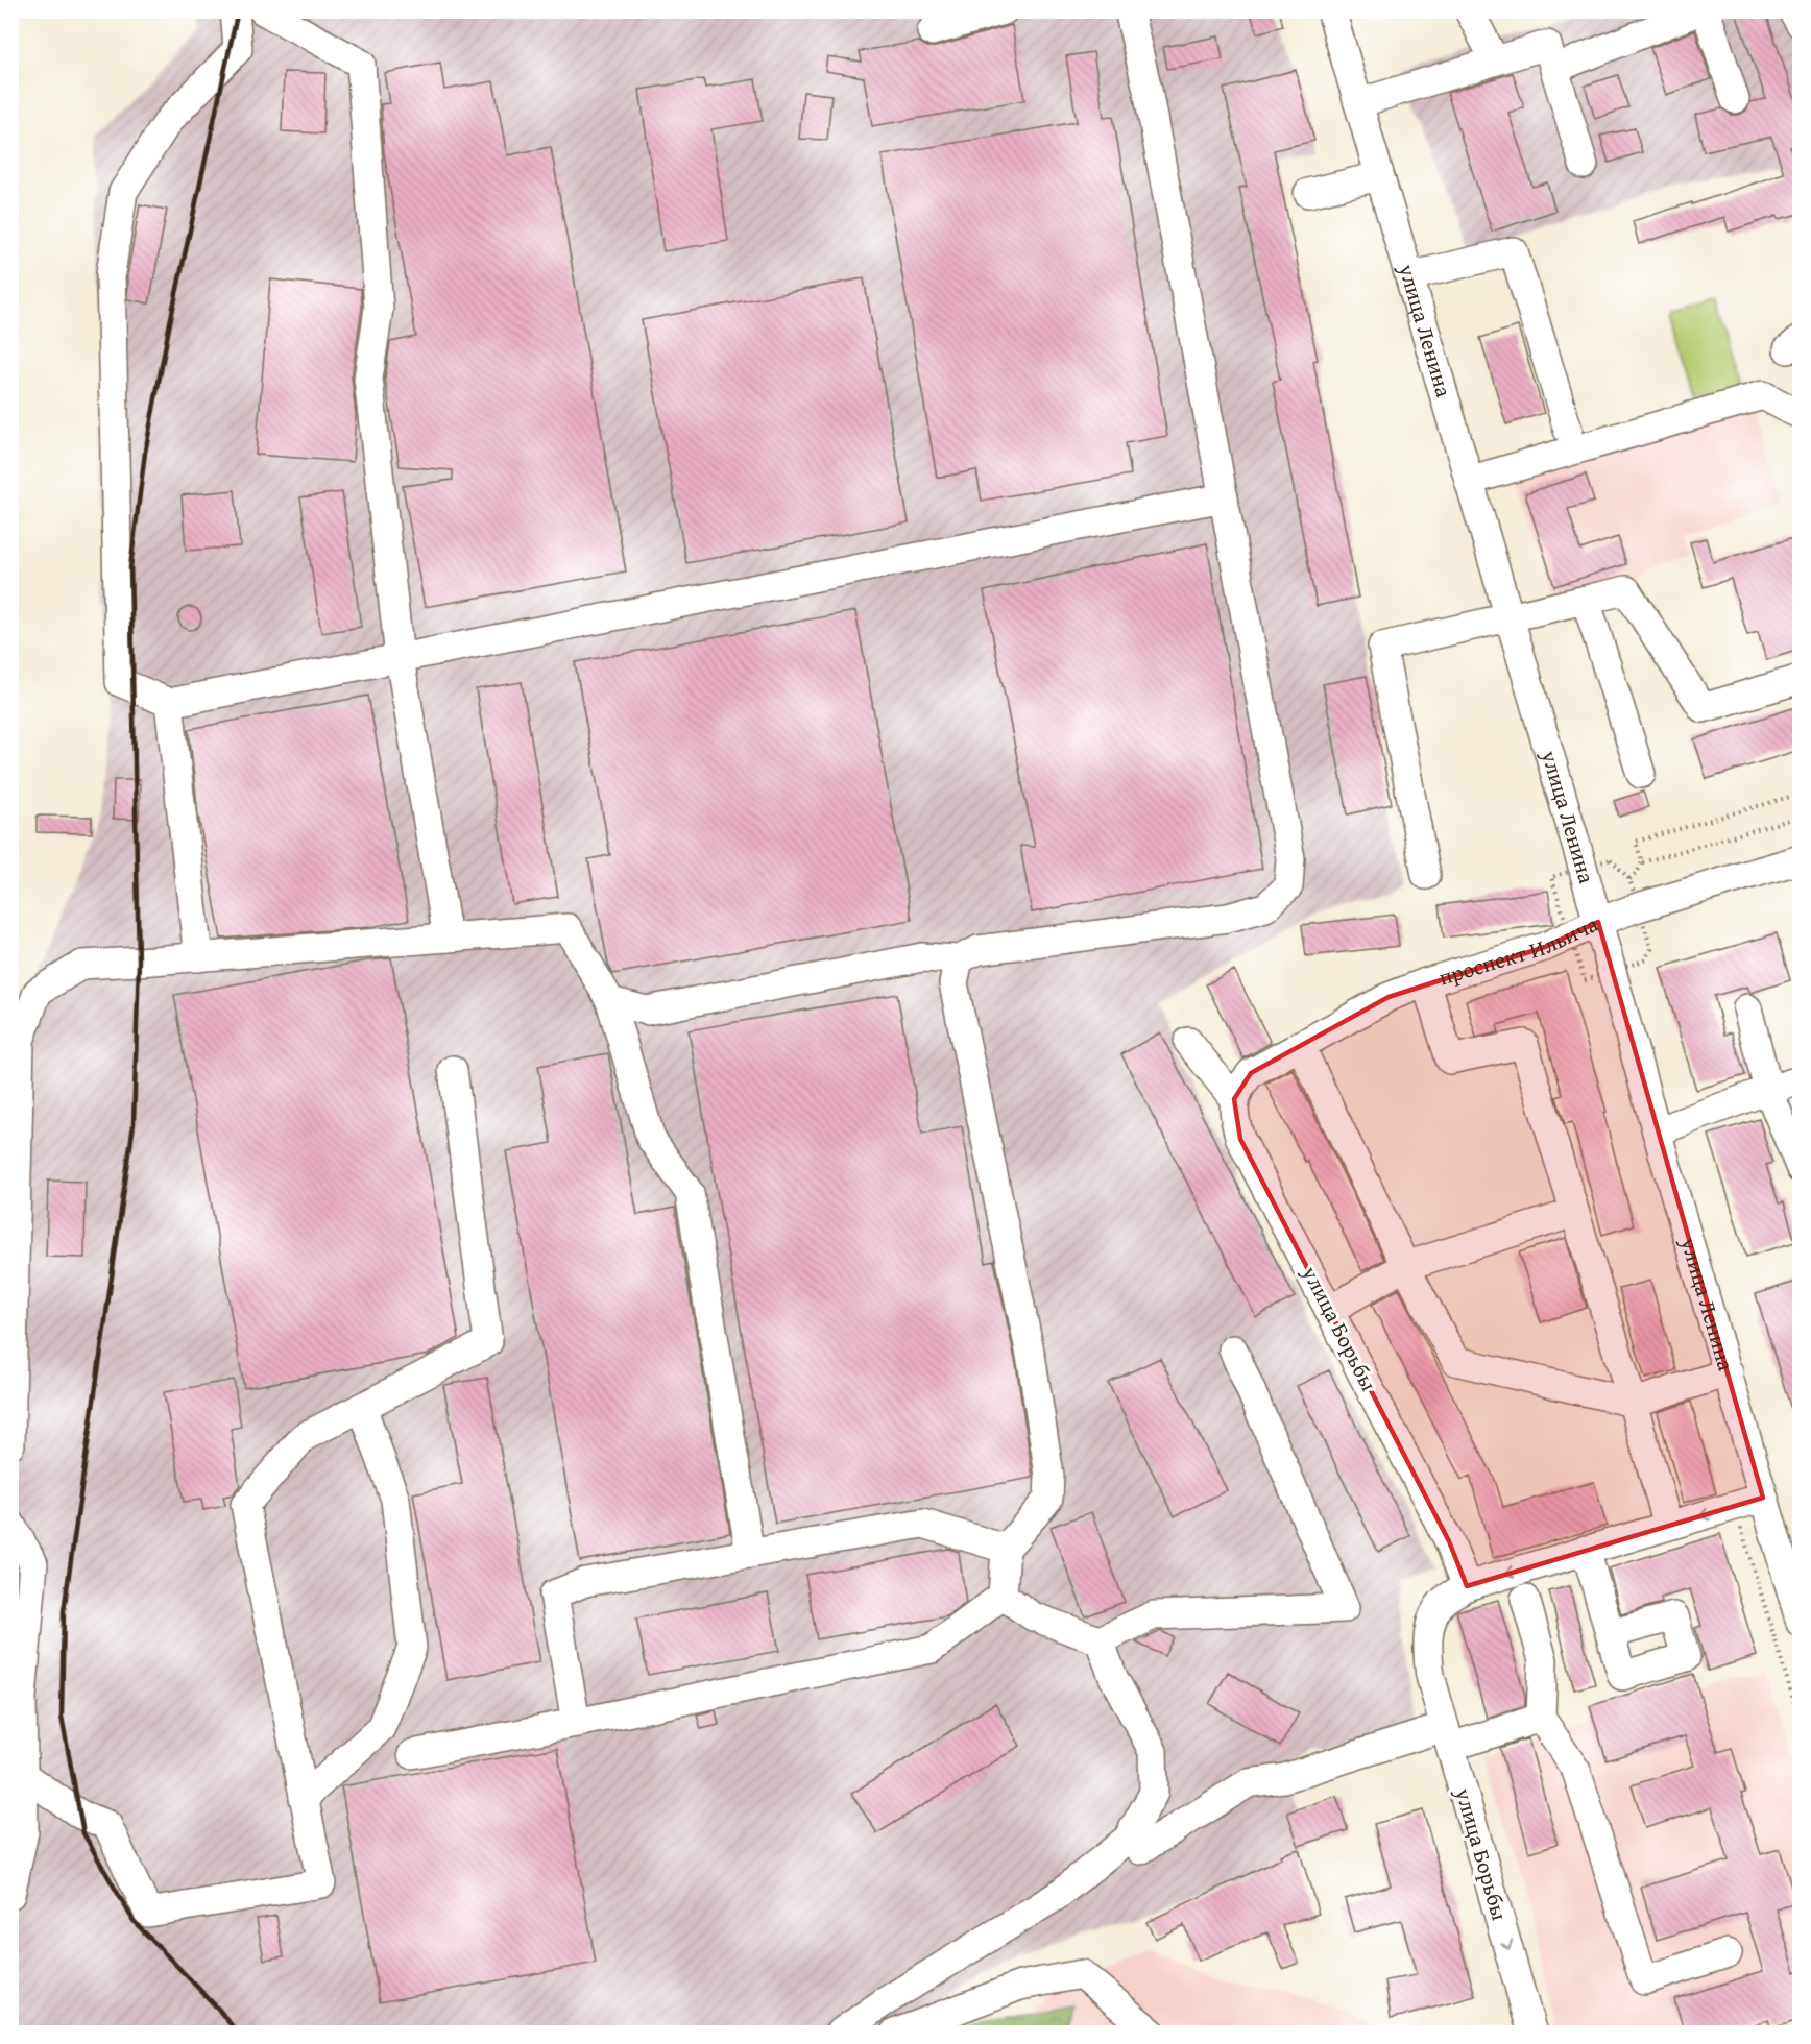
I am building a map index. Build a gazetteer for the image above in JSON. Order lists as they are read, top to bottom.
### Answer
{
  "streets": {
    "street": ["улица Ленина", "проспект Ильича", "улица Борьбы"]
  },
  "crossings": [
    ["улица Ленина", "проспект Ильича"],
    ["улица Ленина", "улица Борьбы"],
    ["проспект Ильича", "улица Борьбы"]
  ]
}
